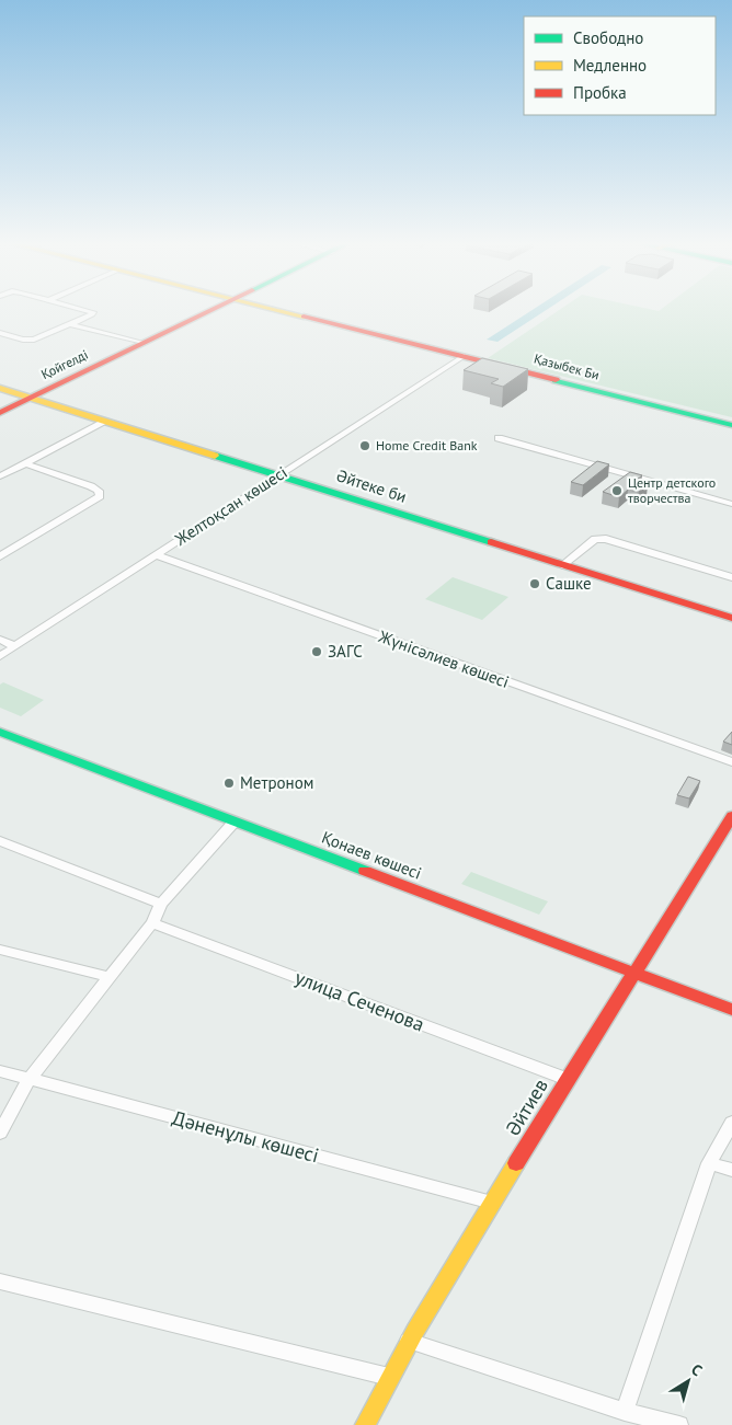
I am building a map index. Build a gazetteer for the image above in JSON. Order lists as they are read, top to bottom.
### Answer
{
  "streets": {
    "street": [
      "Қойгелді",
      "Қазыбек Би",
      "Әйтеке би",
      "Желтоқсан көшесі",
      "Жүнісәлиев көшесі",
      "Қонаев көшесі",
      "улица Сеченова",
      "Әйтиев",
      "Дәненұлы көшесі"
    ]
  },
  "crossings": [
    ["Қойгелді", "Әйтеке би"],
    ["Қазыбек Би", "Желтоқсан көшесі"],
    ["Әйтеке би", "Желтоқсан көшесі"],
    ["Желтоқсан көшесі", "Жүнісәлиев көшесі"],
    ["Қонаев көшесі", "Әйтиев"],
    ["улица Сеченова", "Әйтиев"],
    ["Әйтиев", "Дәненұлы көшесі"]
  ],
  "places": [
    "Home Credit Bank",
    "Центр детского творчества",
    "Сашке",
    "ЗАГС",
    "Метроном"
  ],
  "legend": ["Свободно", "Медленно", "Пробка"],
  "north": "top right"
}
